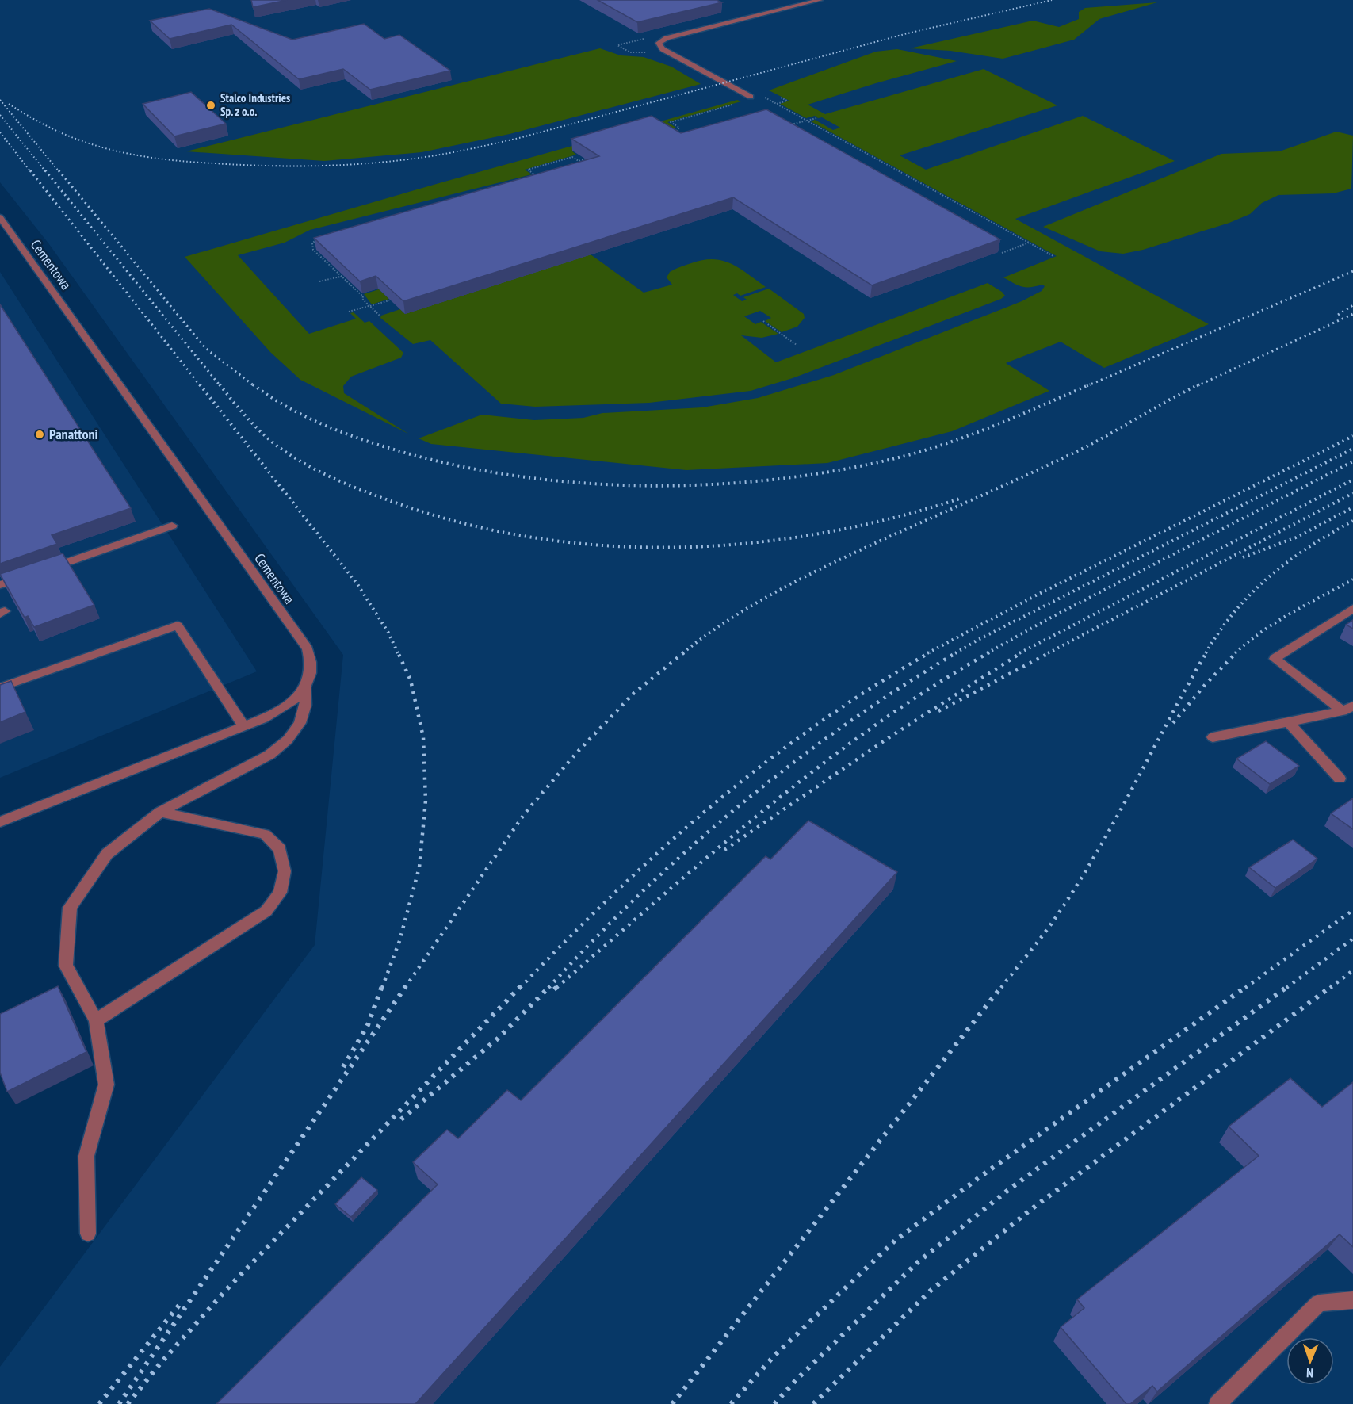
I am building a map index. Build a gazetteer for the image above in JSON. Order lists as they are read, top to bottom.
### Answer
{
  "streets": {
    "lane": ["Cementowa"]
  },
  "places": ["Stalco Industries Sp. z o.o.", "Panattoni"],
  "north": "bottom"
}
